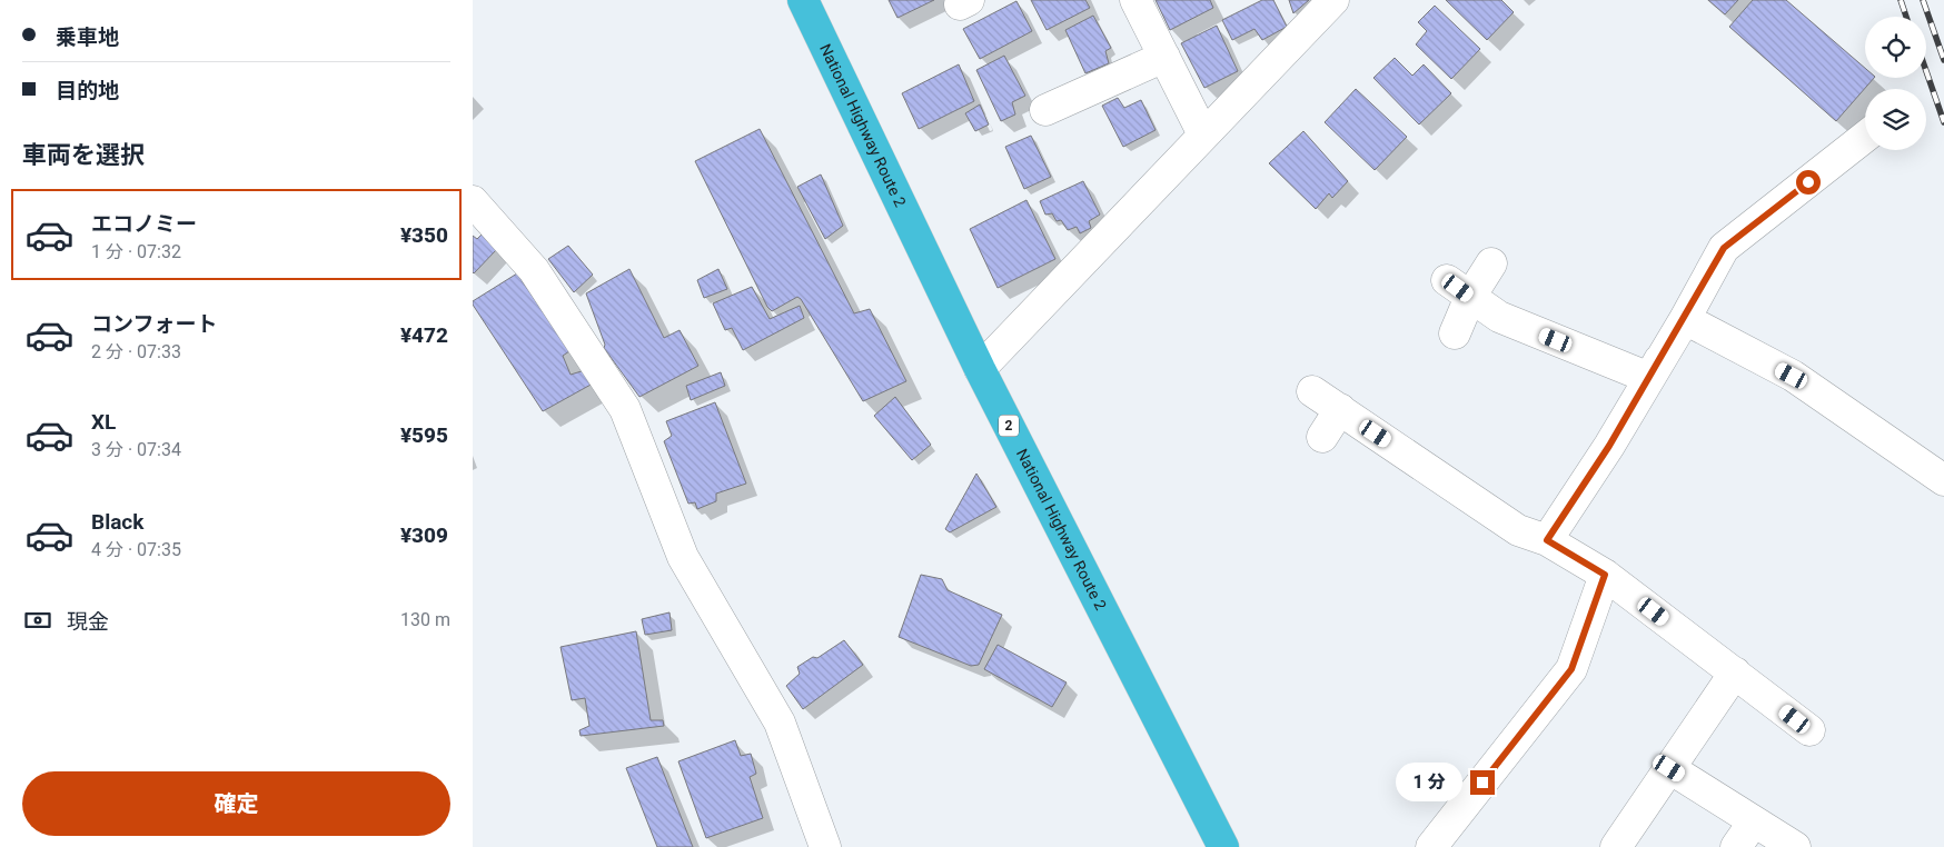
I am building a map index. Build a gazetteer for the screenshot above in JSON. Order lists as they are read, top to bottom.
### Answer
{
  "streets": {
    "highway": ["National Highway Route 2", "2"]
  },
  "page": {
    "banner": ["乗車地", "目的地"],
    "heading": "車両を選択",
    "list": [
      {
        "name": "エコノミー",
        "note": "1 分 · 07:32",
        "value": "¥350"
      },
      {
        "name": "コンフォート",
        "note": "2 分 · 07:33",
        "value": "¥472"
      },
      {
        "name": "XL",
        "note": "3 分 · 07:34",
        "value": "¥595"
      },
      {
        "name": "Black",
        "note": "4 分 · 07:35",
        "value": "¥309"
      }
    ],
    "pay": ["現金", "130 m"],
    "buttons": "確定",
    "bubble": "1 分"
  }
}
